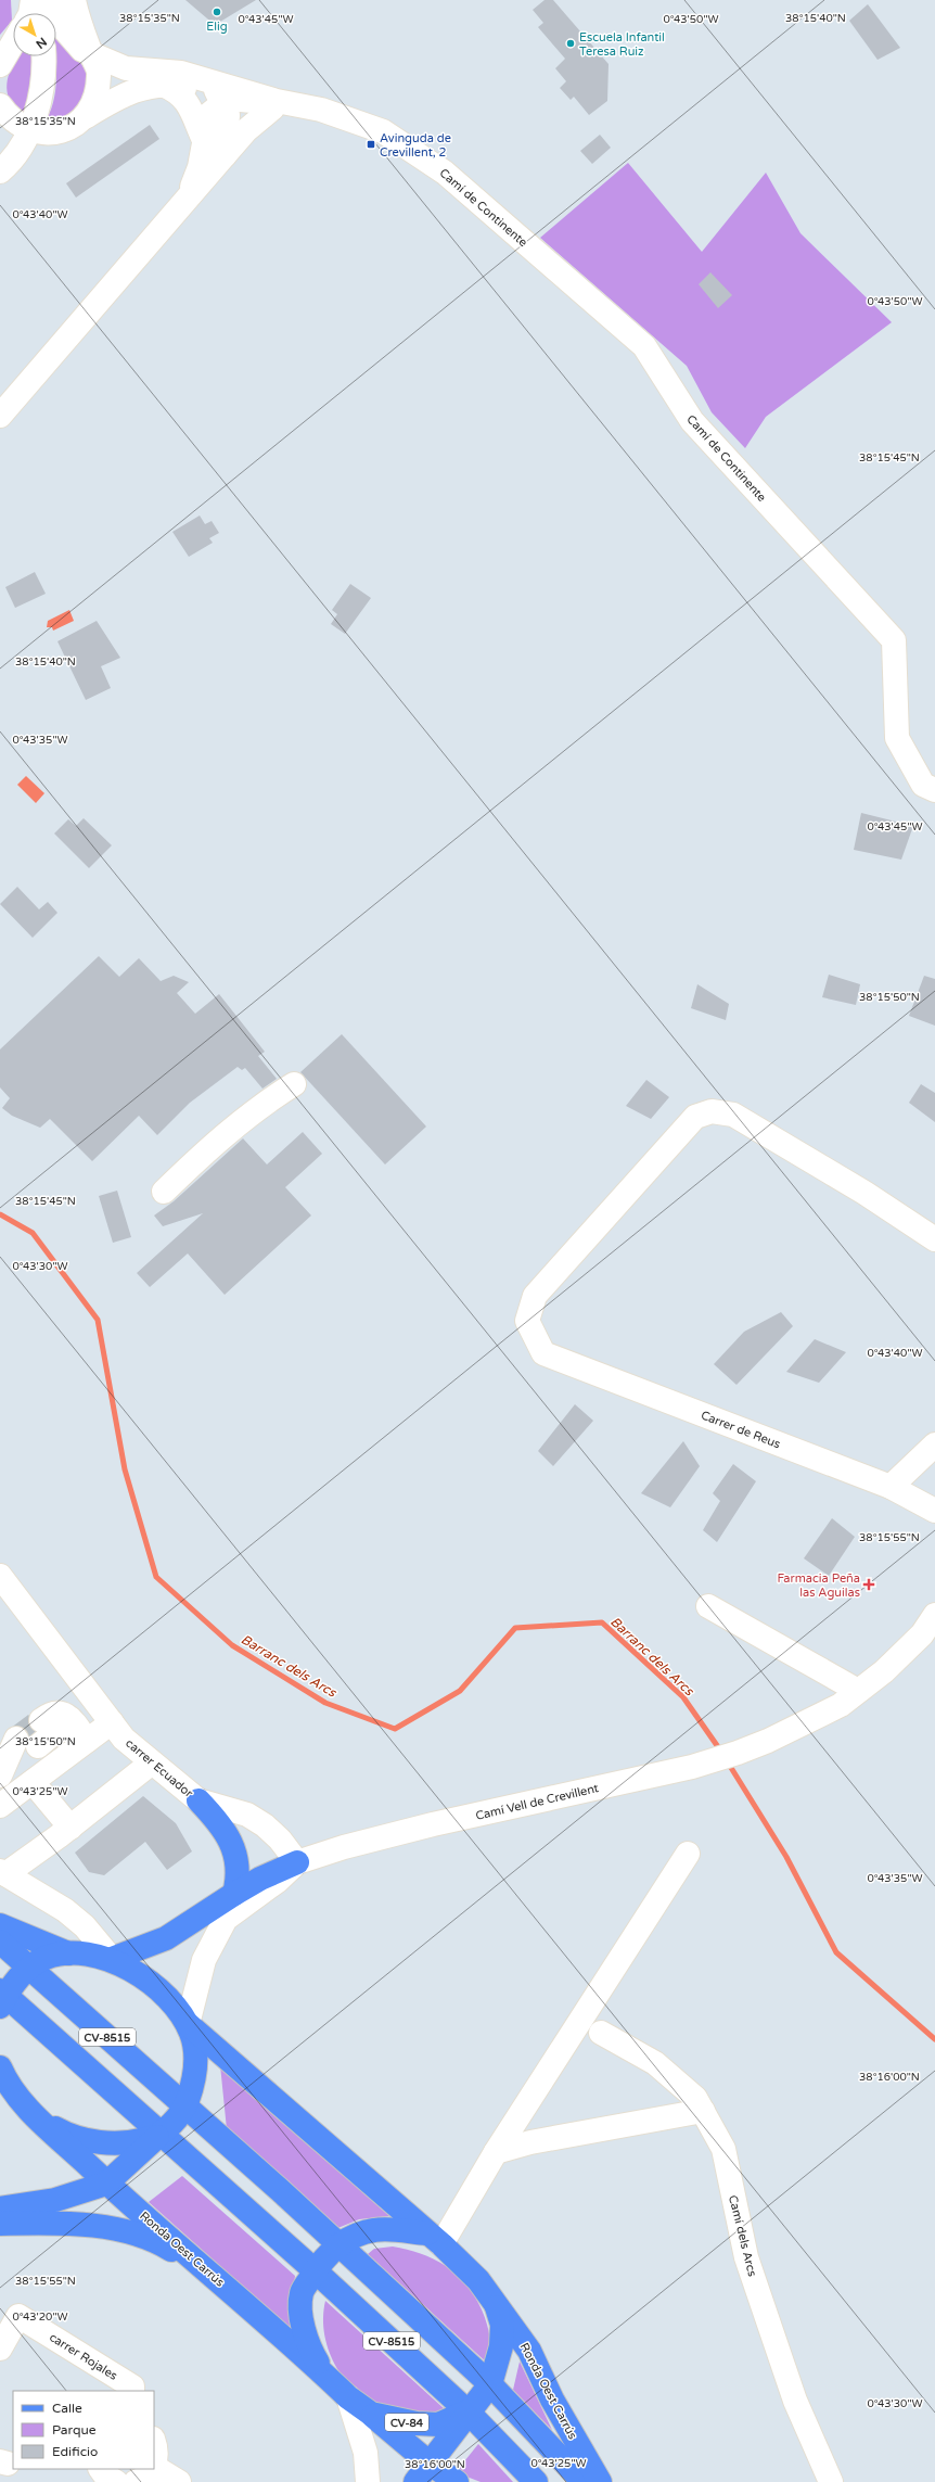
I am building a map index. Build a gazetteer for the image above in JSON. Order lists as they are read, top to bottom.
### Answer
{
  "streets": {
    "main road": ["CV-8515", "Ronda Oest Carrús", "CV-84"],
    "street": [
      "Camí de Continente",
      "Carrer de Reus",
      "carrer Ecuador",
      "Camí Vell de Crevillent",
      "Camí dels Arcs",
      "carrer Rojales"
    ]
  },
  "crossings": [
    ["carrer Ecuador", "Camí Vell de Crevillent"],
    ["Camí Vell de Crevillent", "Ronda Oest Carrús"]
  ],
  "water": ["Barranc dels Arcs"],
  "places": {
    "other": ["Elig", "Escuela Infantil Teresa Ruiz"],
    "transit": ["Avinguda de Crevillent, 2"],
    "health": ["Farmacia Peña las Aguilas"]
  },
  "legend": ["Calle", "Parque", "Edificio"],
  "north": "bottom right",
  "coordinates": [
    "38°15'35\"N",
    "38°15'40\"N",
    "0°43'45\"W",
    "0°43'50\"W",
    "0°43'40\"W",
    "38°15'45\"N",
    "0°43'35\"W",
    "38°15'50\"N",
    "0°43'30\"W",
    "38°15'55\"N",
    "0°43'25\"W",
    "38°16'00\"N",
    "0°43'20\"W"
  ]
}
